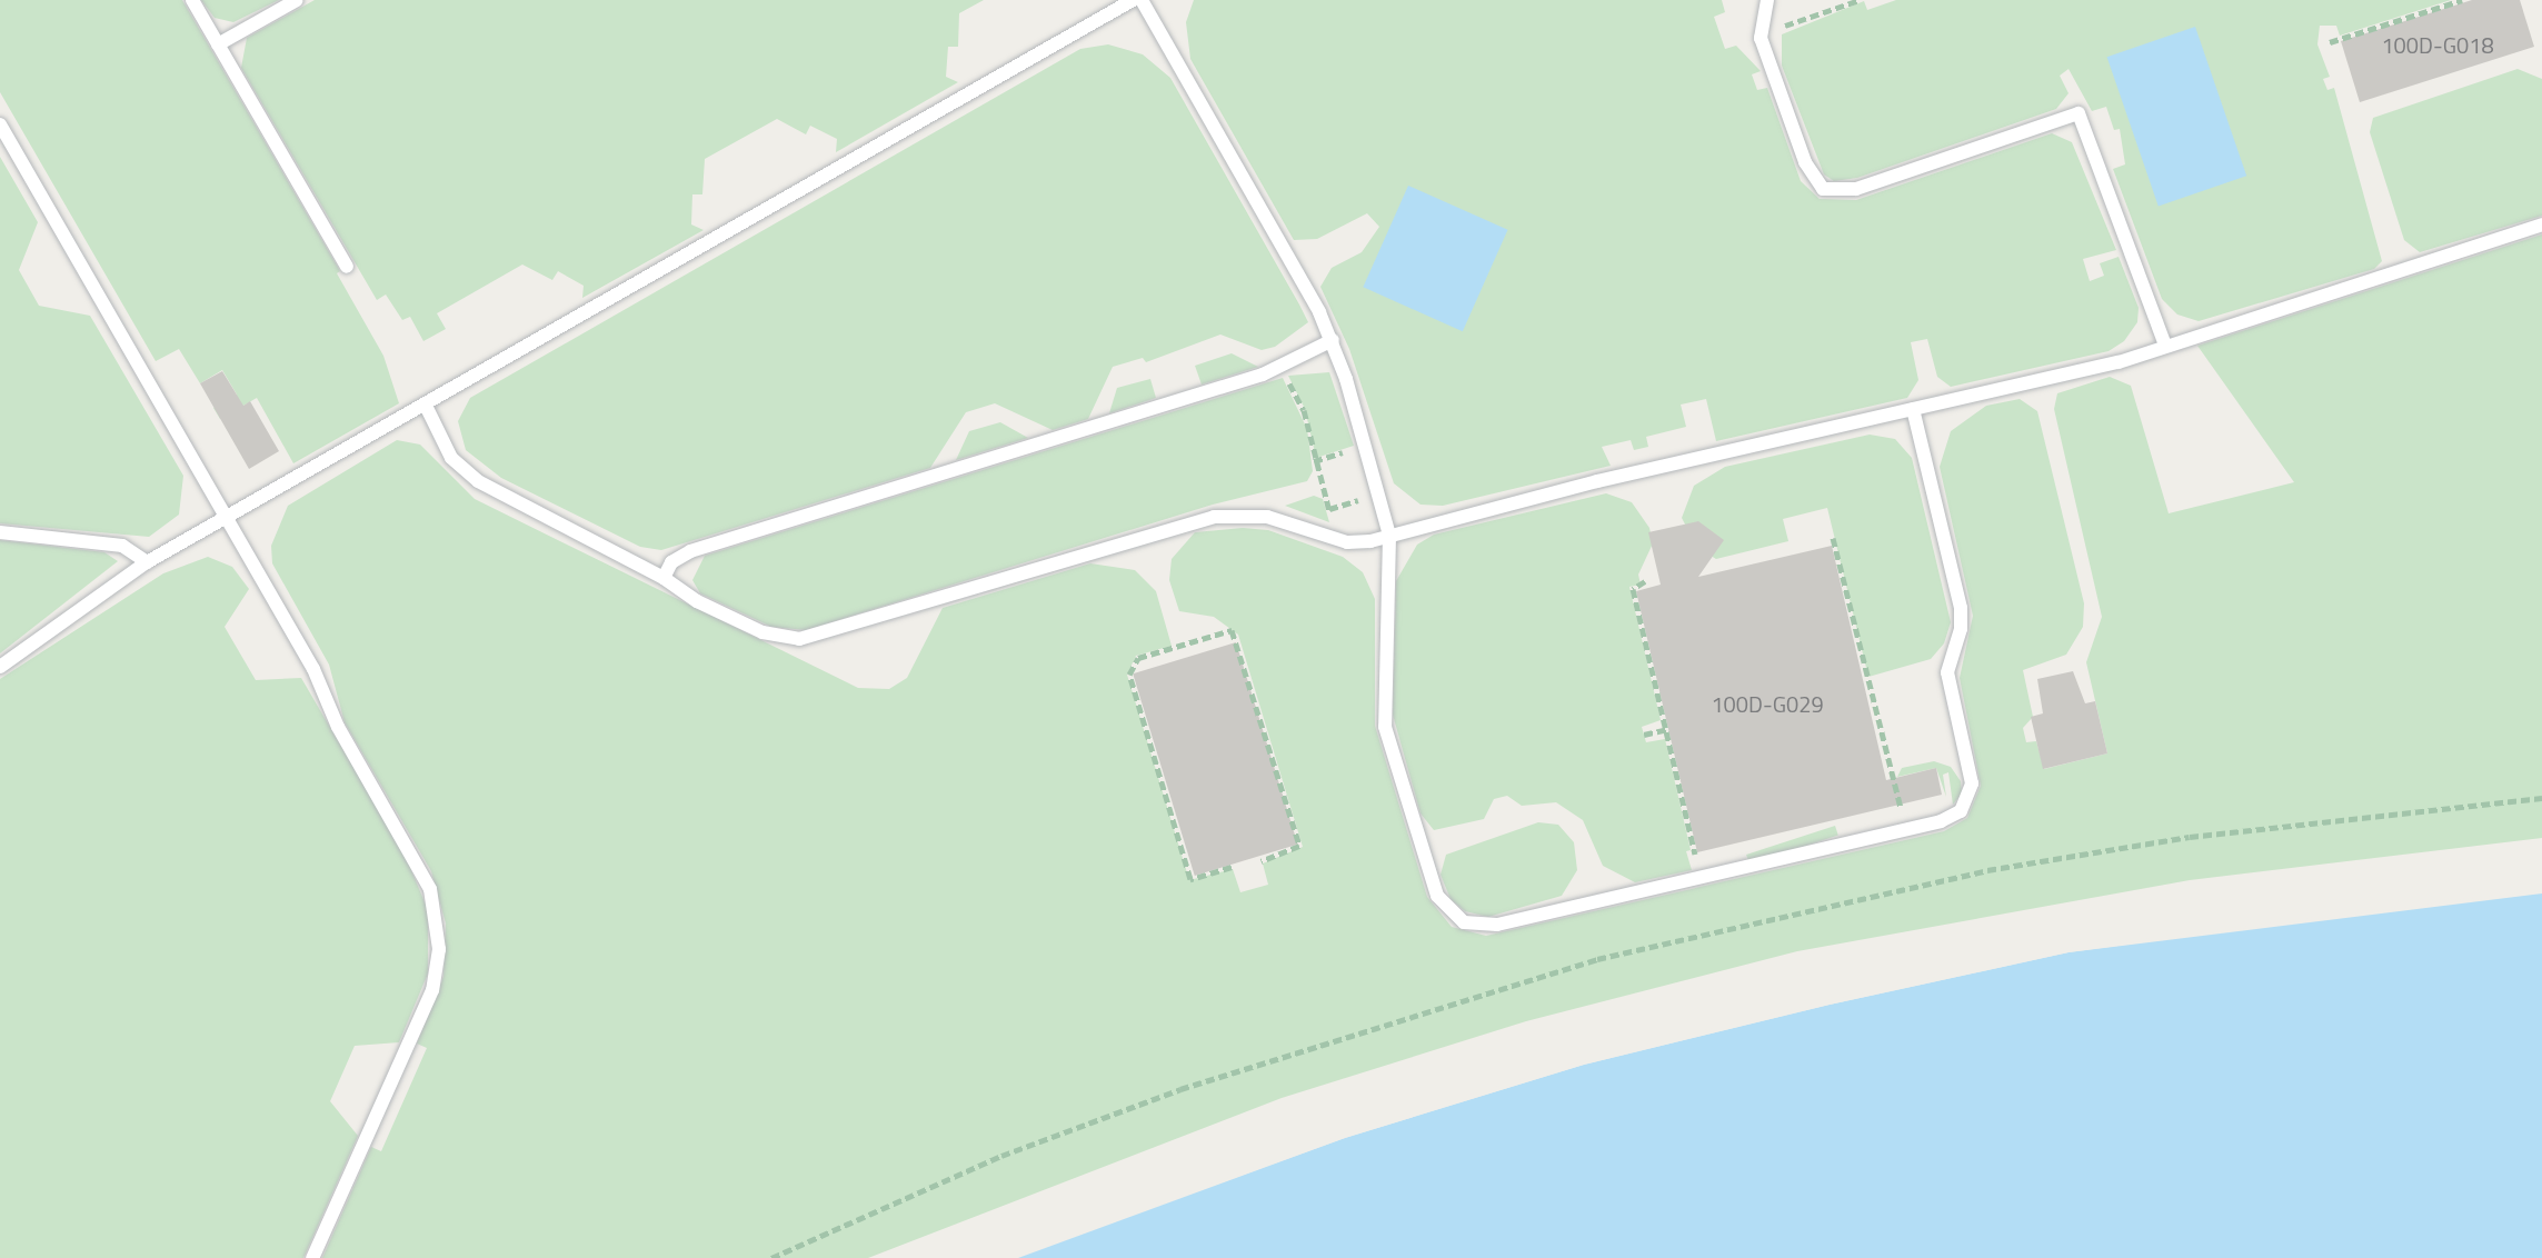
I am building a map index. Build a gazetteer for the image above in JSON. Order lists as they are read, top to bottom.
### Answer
{
  "house_numbers": ["100D-G018", "100D-G029"]
}
